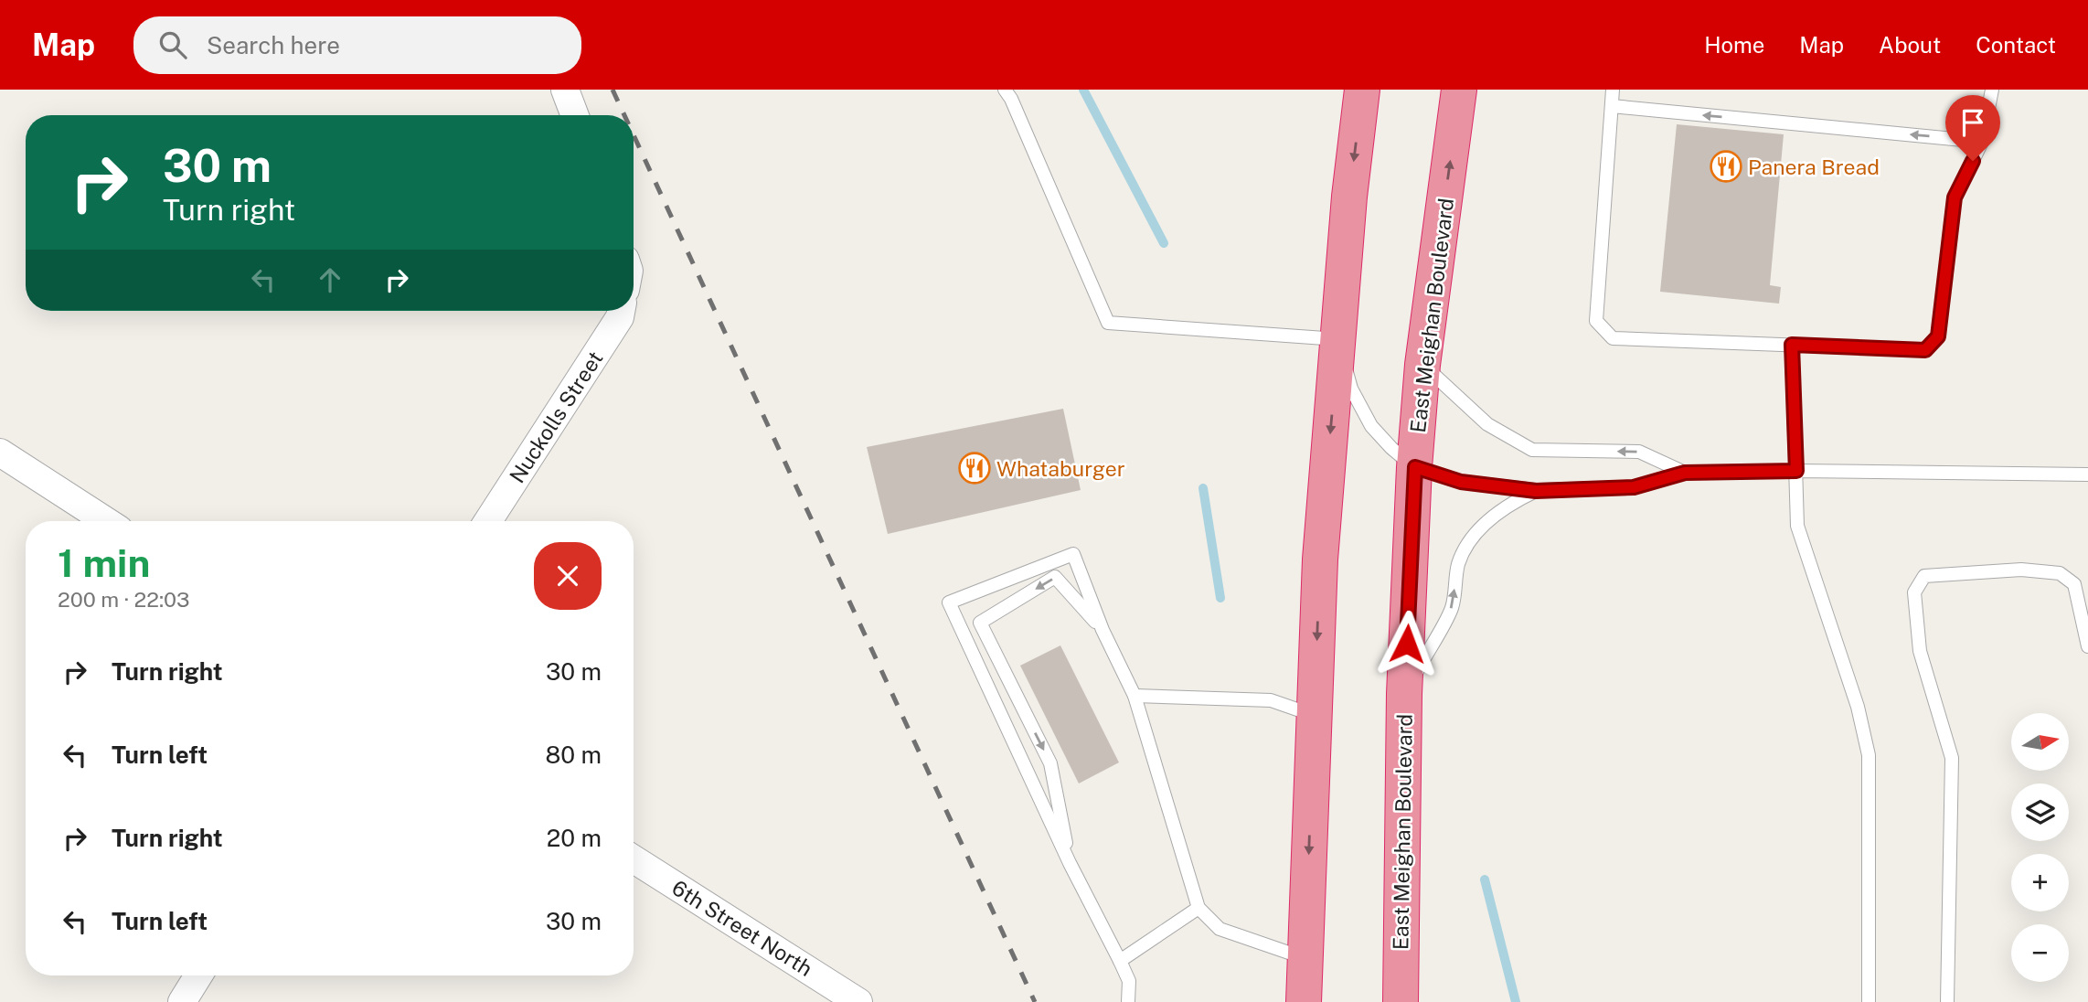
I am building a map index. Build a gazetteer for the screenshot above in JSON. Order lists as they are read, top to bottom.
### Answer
{
  "streets": {
    "highway": ["East Meighan Boulevard"],
    "street": ["Nuckolls Street", "6th Street North"]
  },
  "places": {
    "restaurant": ["Panera Bread", "Whataburger"]
  },
  "north": "right",
  "page": {
    "header": "Map",
    "search": "Search here",
    "nav": [
      "Home",
      "Map",
      "About",
      "Contact"
    ],
    "turn": ["30 m", "Turn right"],
    "heading": ["1 min", "200 m · 22:03"],
    "list": [
      {
        "name": "Turn right",
        "value": "30 m"
      },
      {
        "name": "Turn left",
        "value": "80 m"
      },
      {
        "name": "Turn right",
        "value": "20 m"
      },
      {
        "name": "Turn left",
        "value": "30 m"
      }
    ],
    "map_buttons": ["+", "−"]
  }
}
